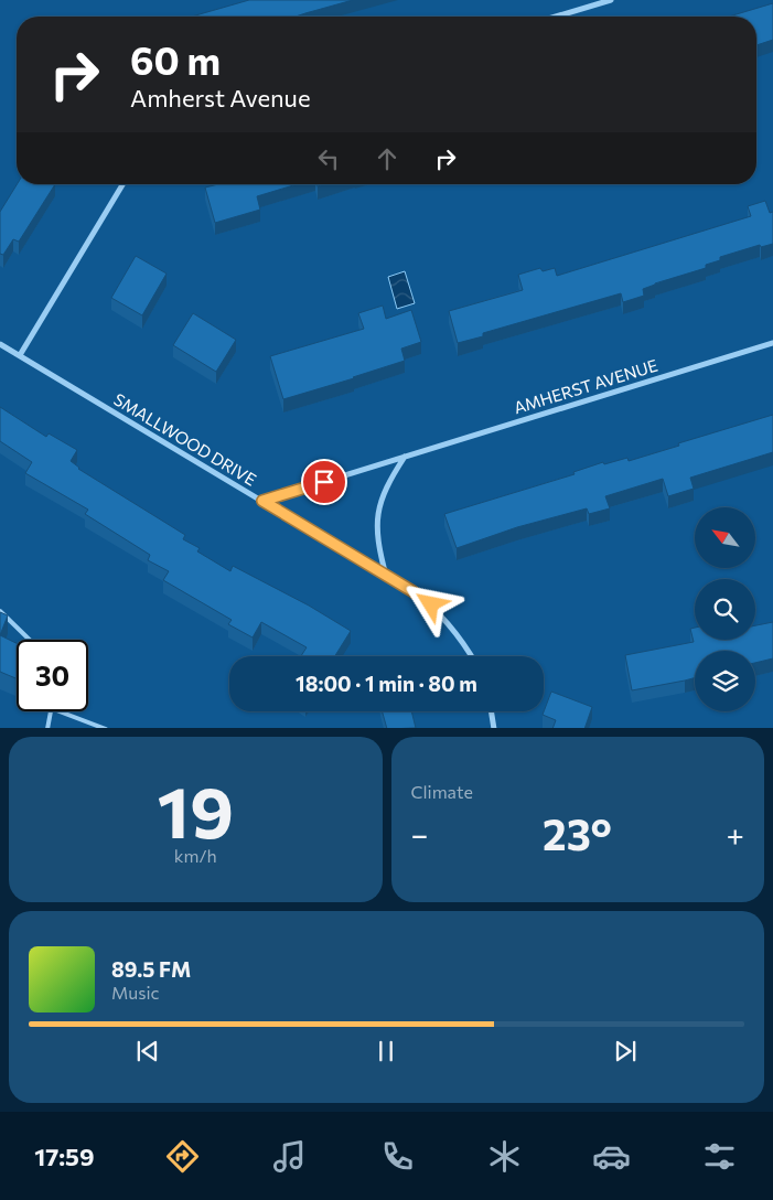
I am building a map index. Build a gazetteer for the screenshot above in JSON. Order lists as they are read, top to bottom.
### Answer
{
  "streets": {
    "street": ["AMHERST AVENUE", "SMALLWOOD DRIVE"]
  },
  "crossings": [
    ["AMHERST AVENUE", "SMALLWOOD DRIVE"]
  ],
  "north": "top left",
  "page": {
    "turn": ["60 m", "Amherst Avenue"],
    "limit": "30",
    "trip": "18:00 · 1 min · 80 m",
    "tile": [
      ["19", "km/h"],
      "Climate"
    ],
    "heat": ["−", "23°", "+"],
    "song": ["89.5 FM", "Music"],
    "tabs": "17:59"
  }
}
